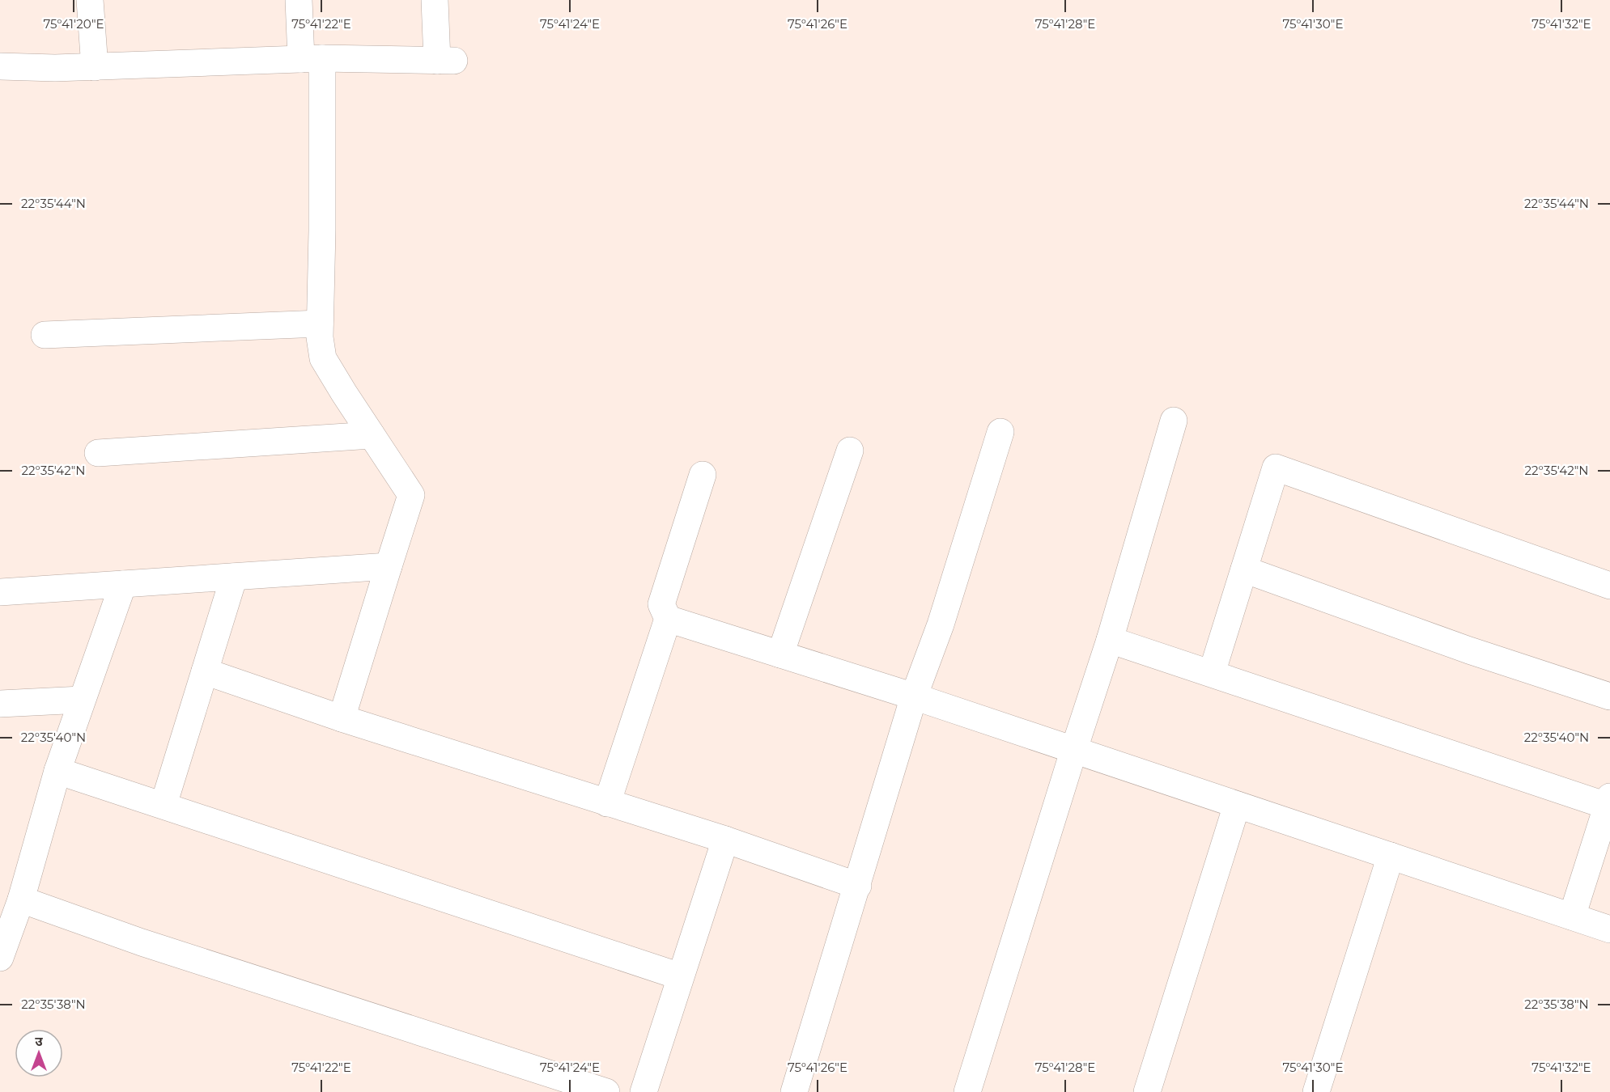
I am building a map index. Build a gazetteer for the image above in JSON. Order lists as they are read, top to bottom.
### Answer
{
  "north": "top",
  "coordinates": [
    "75°41'20\"E",
    "75°41'22\"E",
    "75°41'24\"E",
    "75°41'26\"E",
    "75°41'28\"E",
    "75°41'30\"E",
    "75°41'32\"E",
    "22°35'44\"N",
    "22°35'42\"N",
    "22°35'40\"N",
    "22°35'38\"N"
  ]
}
